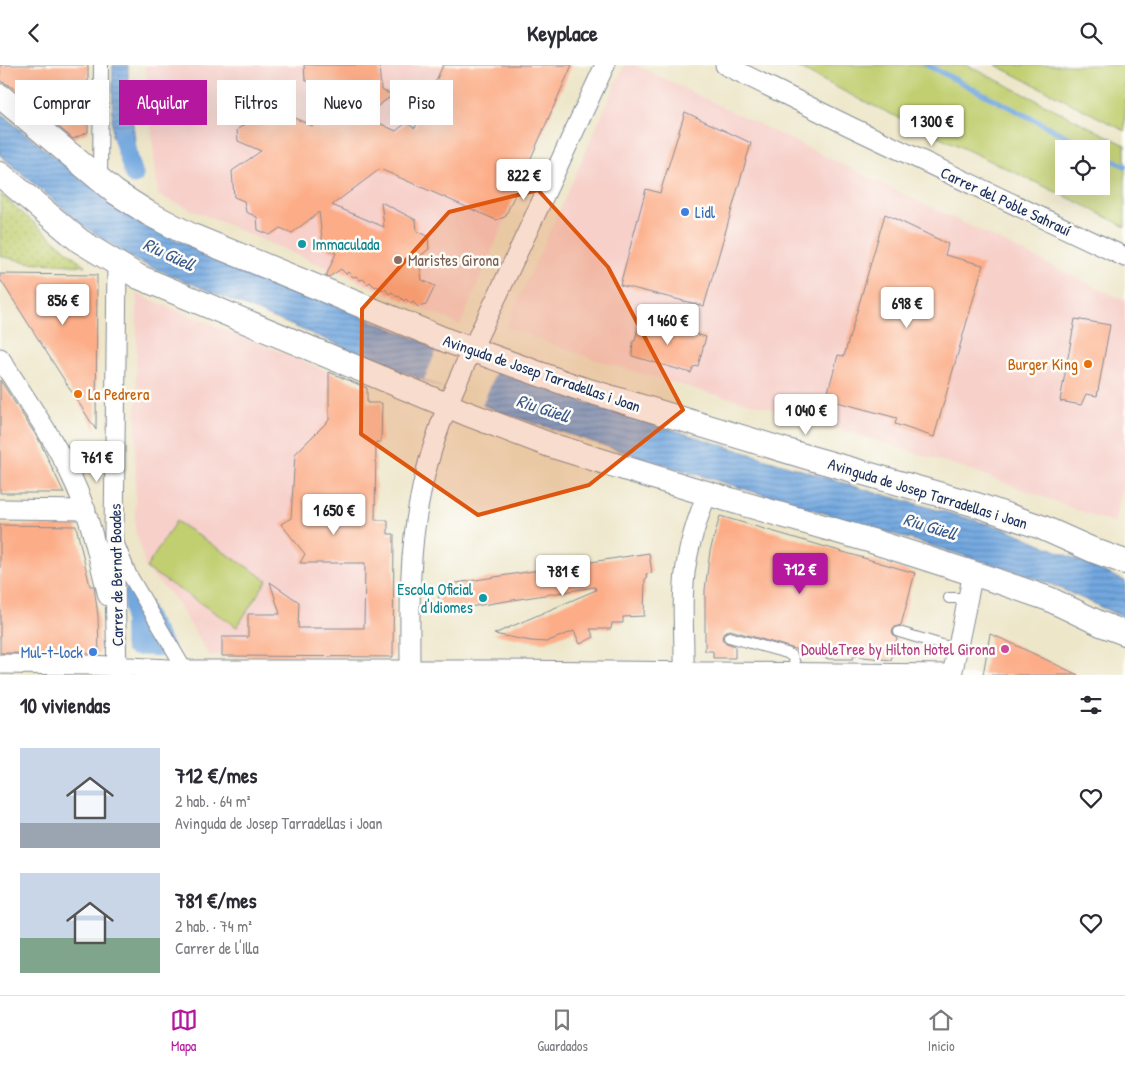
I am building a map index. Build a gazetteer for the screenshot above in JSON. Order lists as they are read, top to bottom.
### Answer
{
  "streets": {
    "street": ["Carrer del Poble Sahrauí", "Avinguda de Josep Tarradellas i Joan", "Carrer de Bernat Boades"]
  },
  "water": ["Riu Güell"],
  "places": [
    "Lidl",
    "Immaculada",
    "Maristes Girona",
    "Burger King",
    "La Pedrera",
    "Escola Oficial d'Idiomes",
    "DoubleTree by Hilton Hotel Girona",
    "Mul-t-lock"
  ],
  "page": {
    "header": "Keyplace",
    "chip": [
      "Comprar",
      "Alquilar",
      "Filtros",
      "Nuevo",
      "Piso"
    ],
    "price": [
      "1 300 €",
      "822 €",
      "856 €",
      "698 €",
      "1 460 €",
      "1 040 €",
      "761 €",
      "1 650 €",
      "712 €",
      "781 €"
    ],
    "heading": "10 viviendas",
    "list": [
      {
        "name": "712 €/mes",
        "note": "2 hab. · 64 m² · Avinguda de Josep Tarradellas i Joan"
      },
      {
        "name": "781 €/mes",
        "note": "2 hab. · 74 m² · Carrer de l'Illa"
      }
    ],
    "tabs": ["Mapa", "Guardados", "Inicio"]
  }
}
